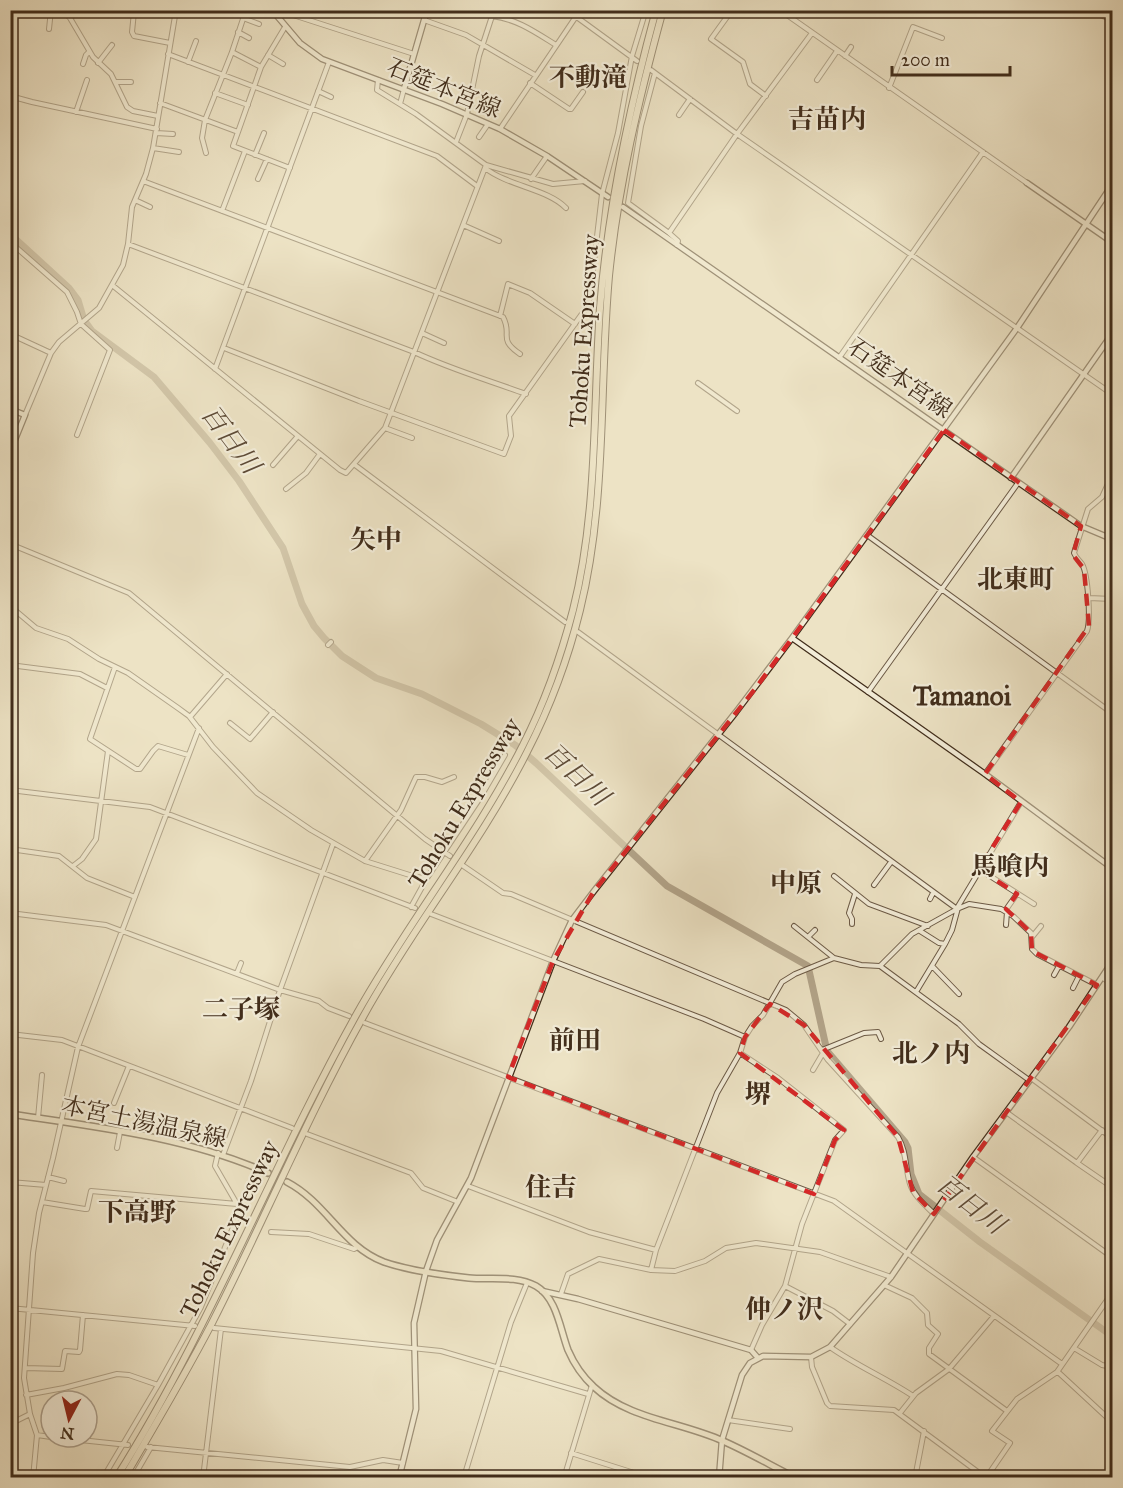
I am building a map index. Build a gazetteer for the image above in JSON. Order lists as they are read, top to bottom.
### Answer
{
  "streets": {
    "highway": ["Tohoku Expressway"],
    "main road": ["本宮土湯温泉線"],
    "street": ["石筵本宮線"]
  },
  "districts": [
    "不動滝",
    "吉苗内",
    "矢中",
    "北東町",
    "Tamanoi",
    "馬喰内",
    "中原",
    "二子塚",
    "前田",
    "北ノ内",
    "堺",
    "住吉",
    "下高野",
    "仲ノ沢"
  ],
  "water": ["百日川"],
  "scale_bar": "200 m",
  "north": "bottom"
}
